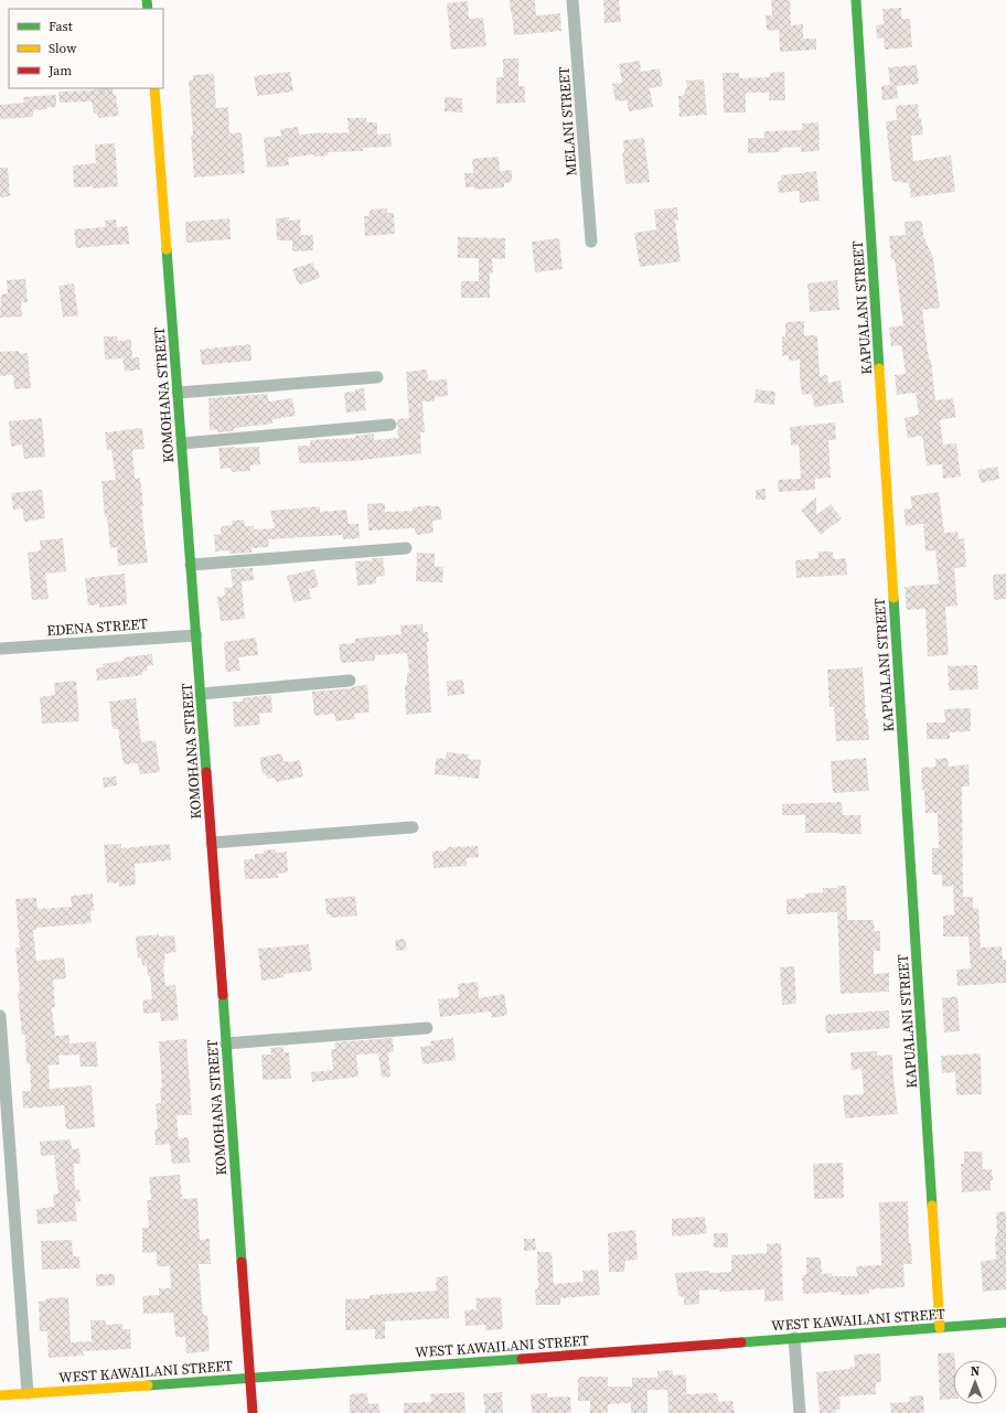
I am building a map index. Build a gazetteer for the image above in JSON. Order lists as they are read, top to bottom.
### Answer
{
  "streets": {
    "street": [
      "MELANI STREET",
      "KAPUALANI STREET",
      "KOMOHANA STREET",
      "EDENA STREET",
      "WEST KAWAILANI STREET"
    ]
  },
  "crossings": [
    ["KAPUALANI STREET", "WEST KAWAILANI STREET"],
    ["KOMOHANA STREET", "EDENA STREET"],
    ["KOMOHANA STREET", "WEST KAWAILANI STREET"]
  ],
  "legend": ["Fast", "Slow", "Jam"],
  "north": "top"
}
